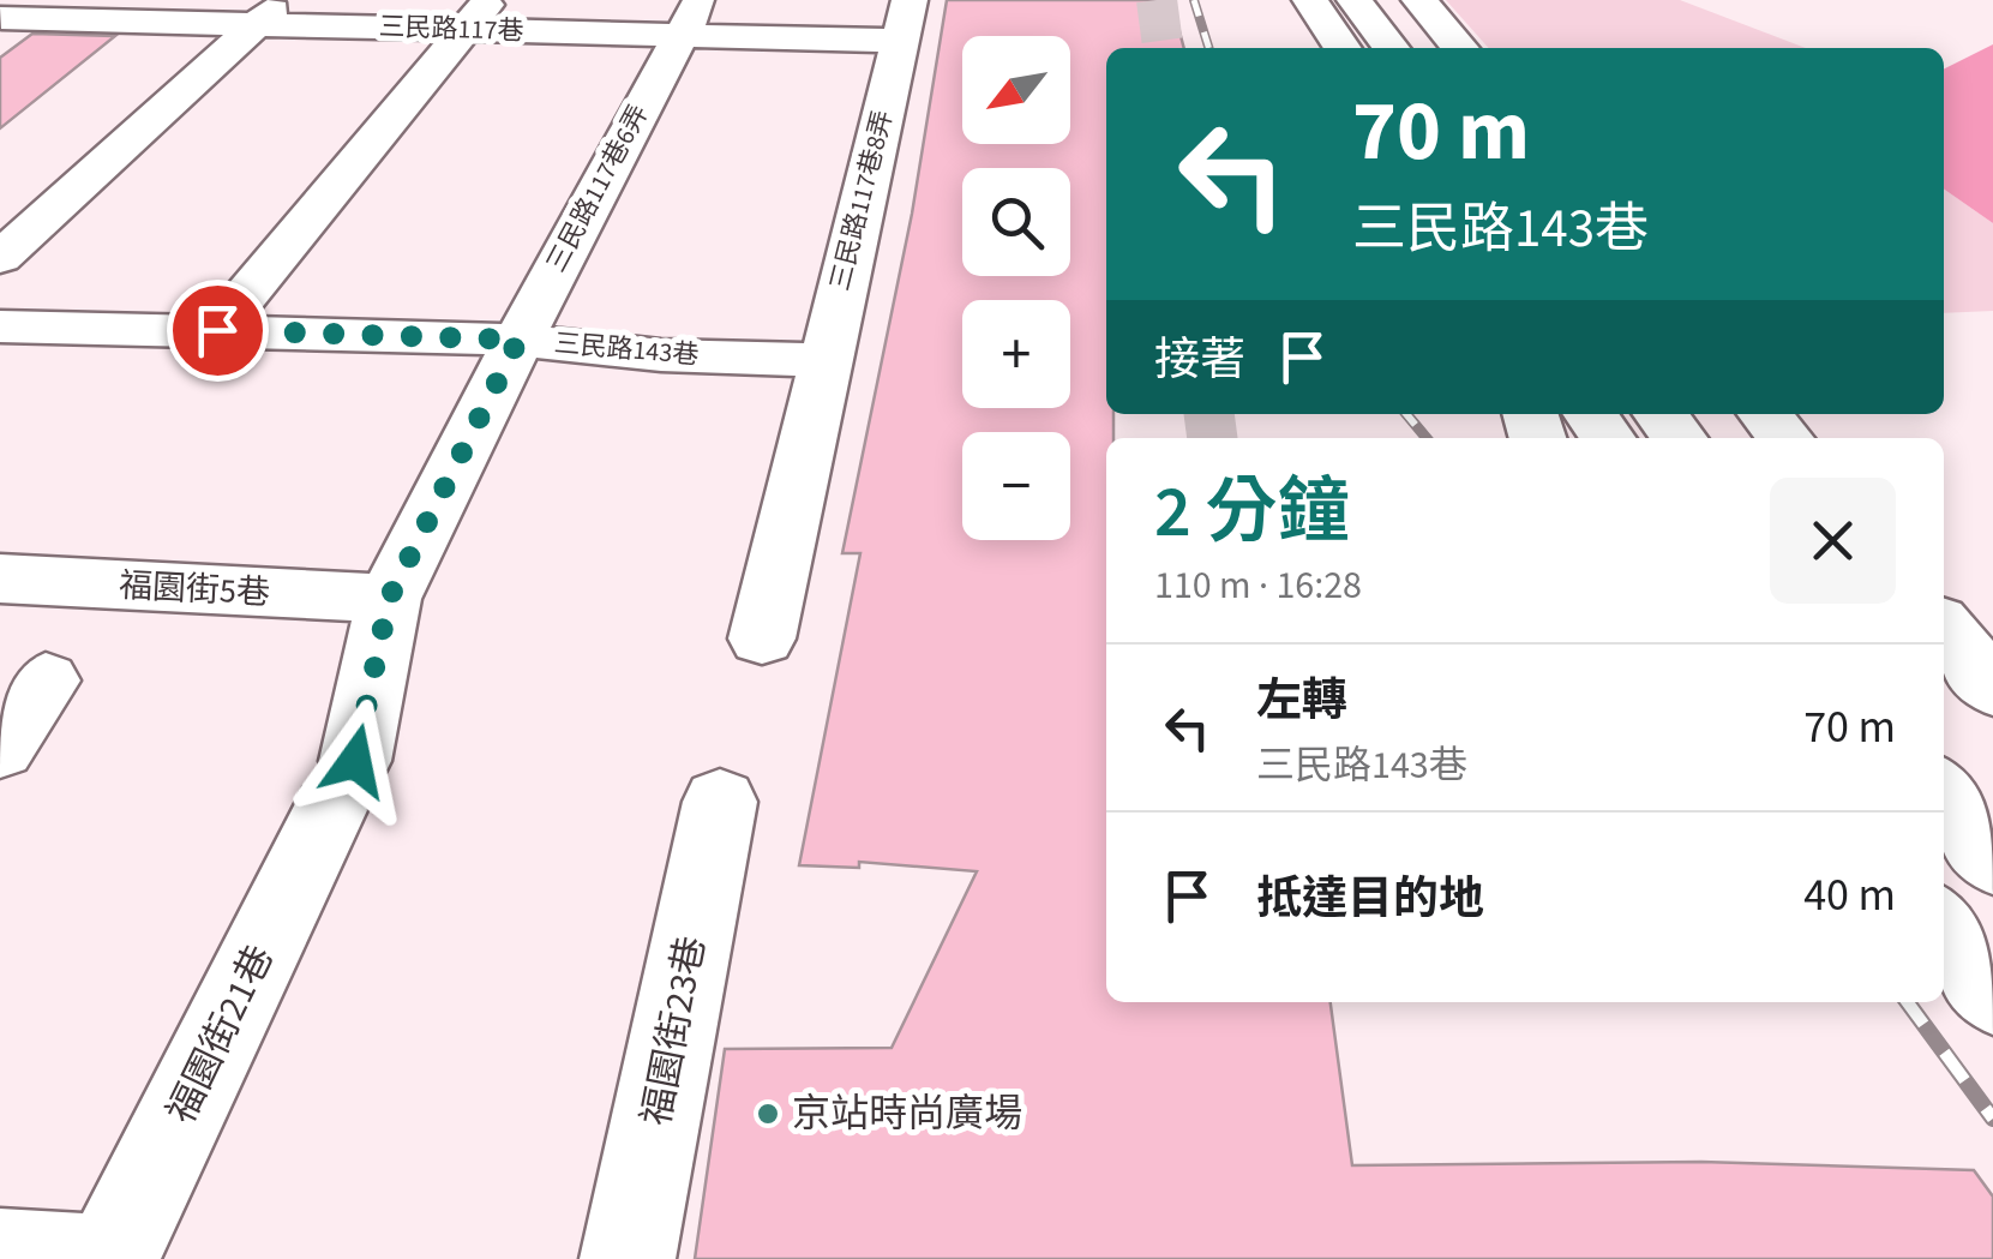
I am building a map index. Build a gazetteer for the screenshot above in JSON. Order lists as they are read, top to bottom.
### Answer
{
  "streets": {
    "main road": [
      "三民路117巷",
      "三民路117巷6弄",
      "三民路117巷8弄",
      "三民路143巷",
      "福園街5巷",
      "福園街23巷",
      "福園街21巷"
    ]
  },
  "crossings": [
    ["三民路117巷", "三民路117巷6弄"],
    ["三民路117巷", "三民路117巷8弄"],
    ["三民路117巷6弄", "三民路143巷"],
    ["三民路117巷6弄", "福園街5巷"],
    ["三民路117巷6弄", "福園街21巷"],
    ["三民路117巷8弄", "三民路143巷"],
    ["福園街5巷", "福園街21巷"]
  ],
  "places": ["京站時尚廣場"],
  "north": "bottom left",
  "page": {
    "map_buttons": ["+", "−"],
    "turn": ["70 m", "三民路143巷"],
    "then": "接著",
    "heading": ["2 分鐘", "110 m · 16:28"],
    "list": [
      {
        "name": "左轉",
        "note": "三民路143巷",
        "value": "70 m"
      },
      {
        "name": "抵達目的地",
        "value": "40 m"
      }
    ]
  }
}
